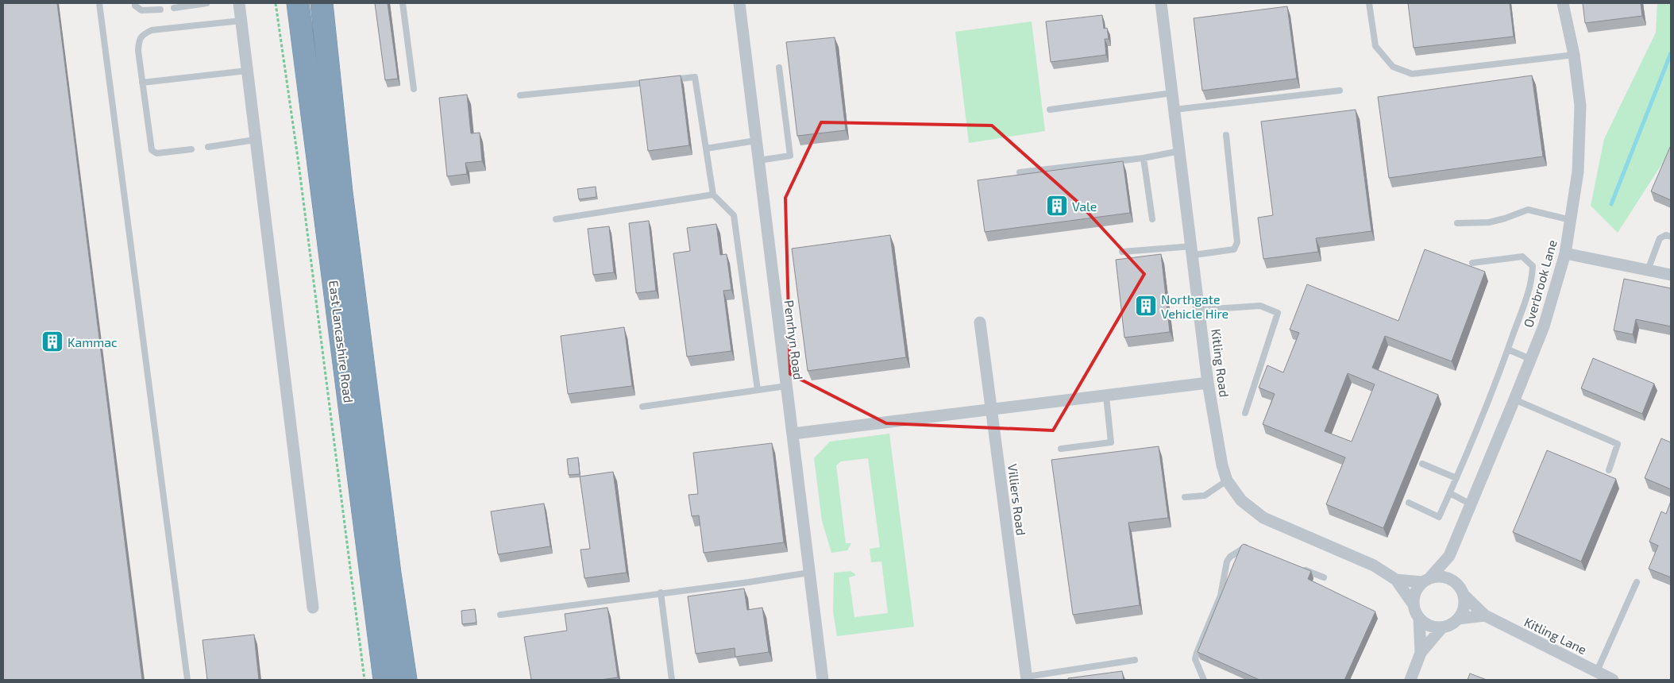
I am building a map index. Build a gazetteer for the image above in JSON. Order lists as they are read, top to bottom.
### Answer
{
  "streets": {
    "highway": ["East Lancashire Road"],
    "street": [
      "Overbrook Lane",
      "Penrhyn Road",
      "Kitling Road",
      "Villiers Road",
      "Kitling Lane"
    ]
  },
  "crossings": [
    ["Overbrook Lane", "Kitling Road"],
    ["Overbrook Lane", "Kitling Lane"],
    ["Kitling Road", "Kitling Lane"]
  ],
  "places": {
    "building": ["Vale", "Northgate Vehicle Hire", "Kammac"]
  }
}
